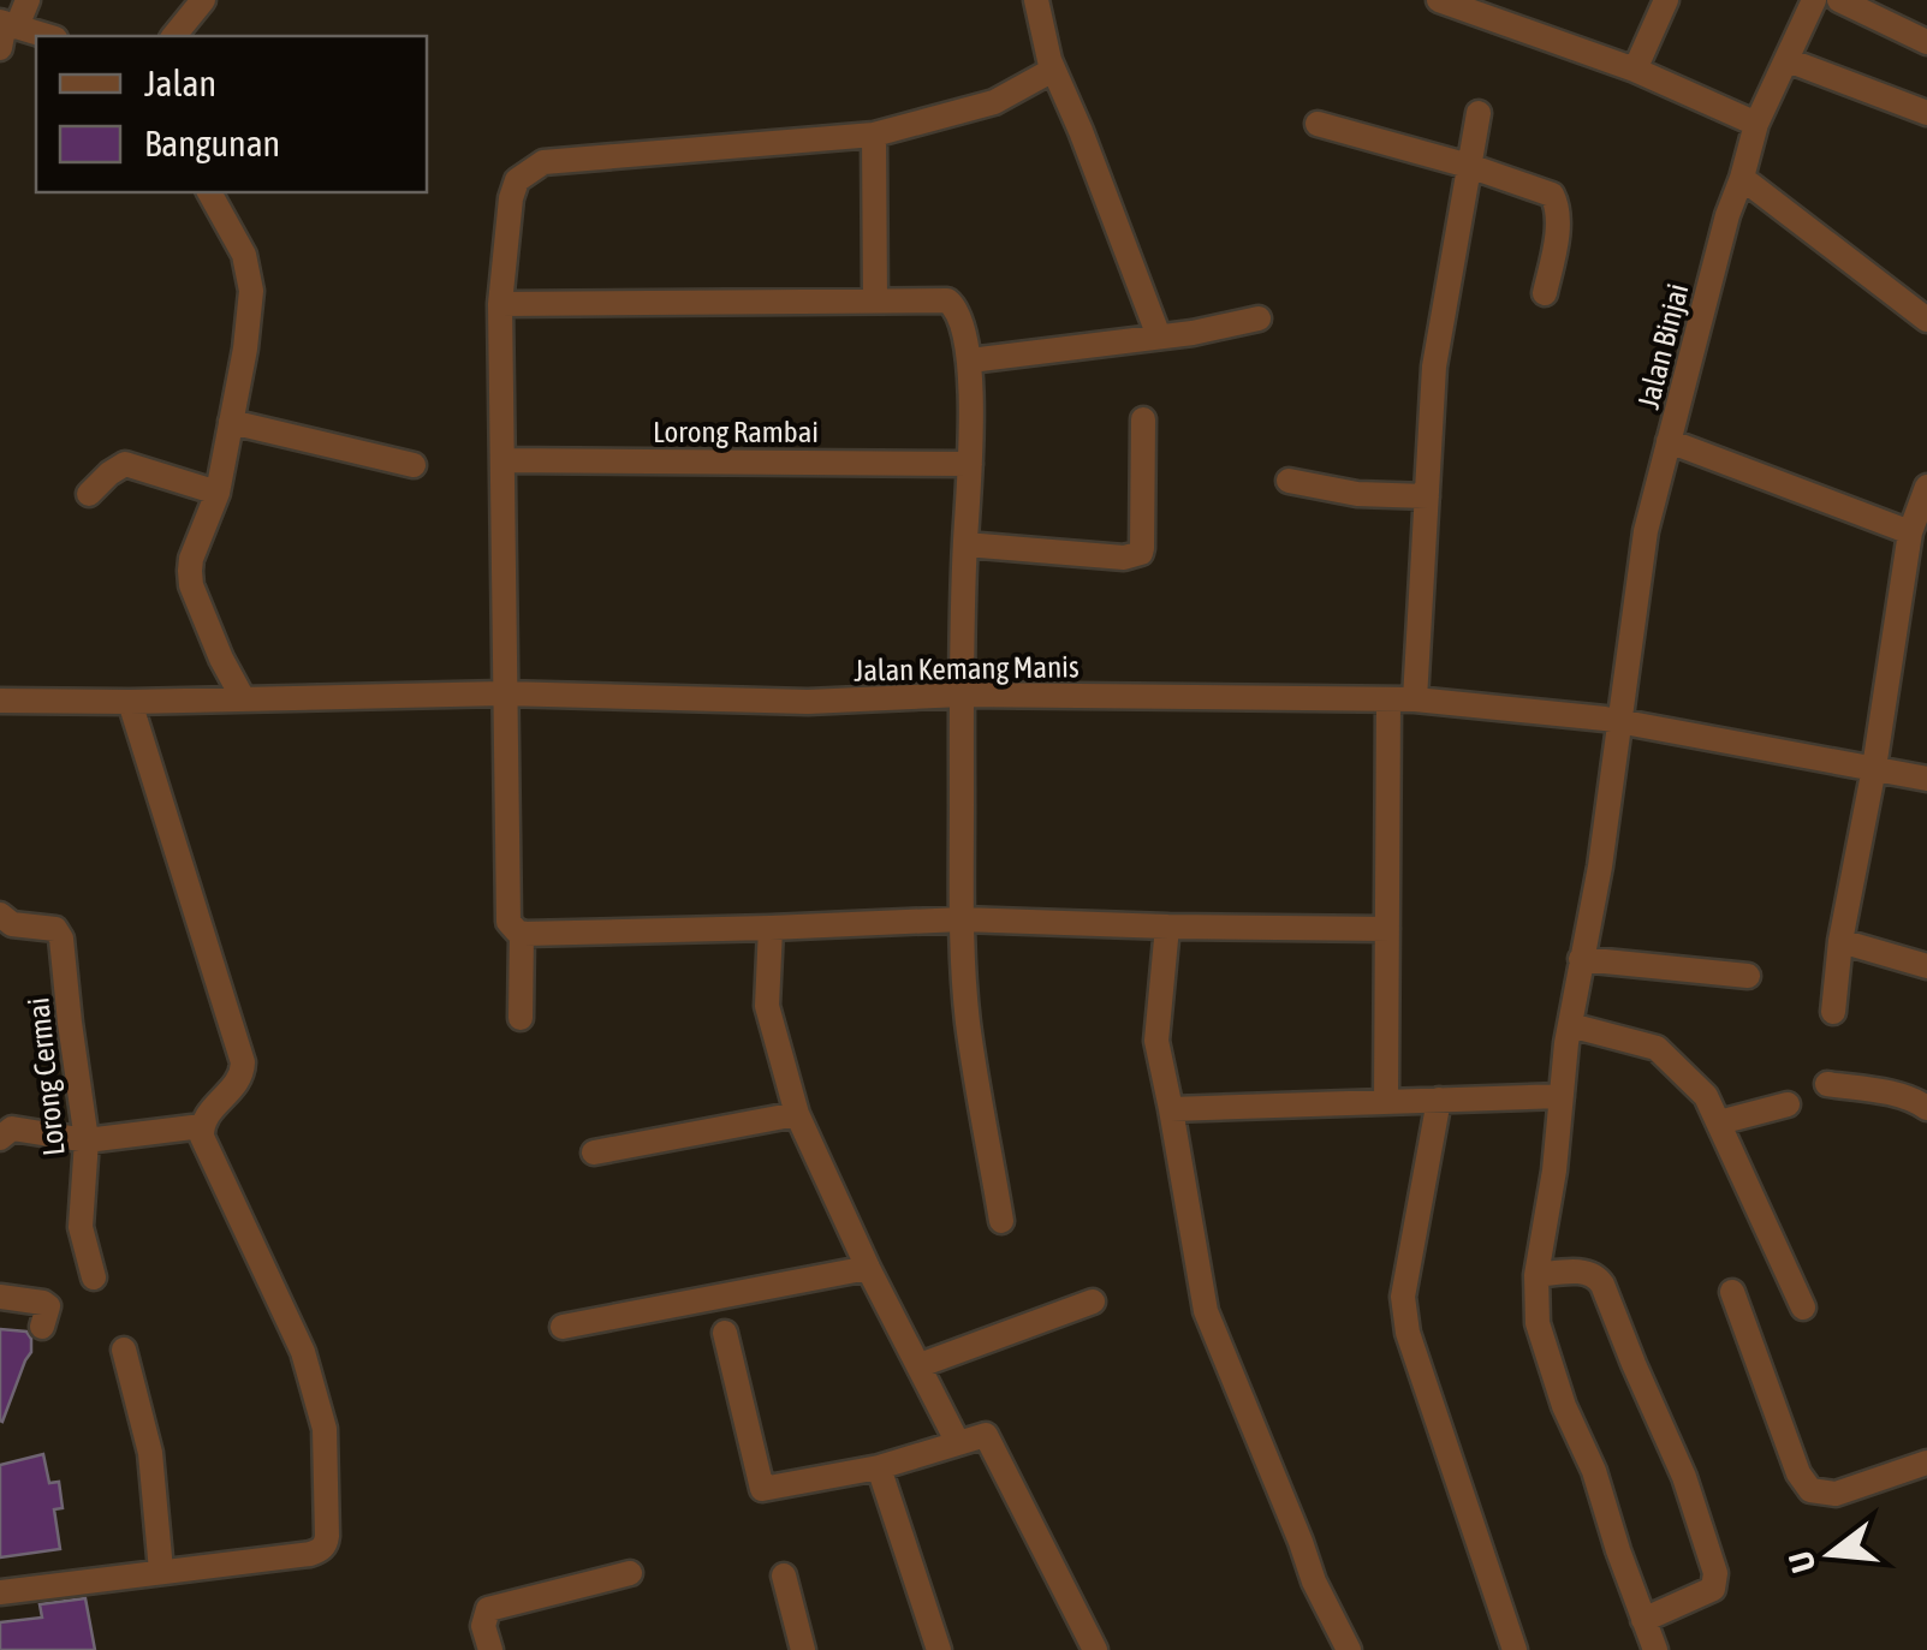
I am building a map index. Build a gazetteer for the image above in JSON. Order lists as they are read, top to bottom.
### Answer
{
  "streets": {
    "street": [
      "Jalan Binjai",
      "Lorong Rambai",
      "Jalan Kemang Manis",
      "Lorong Cermai"
    ]
  },
  "crossings": [
    ["Jalan Binjai", "Jalan Kemang Manis"]
  ],
  "legend": ["Jalan", "Bangunan"],
  "north": "left"
}
